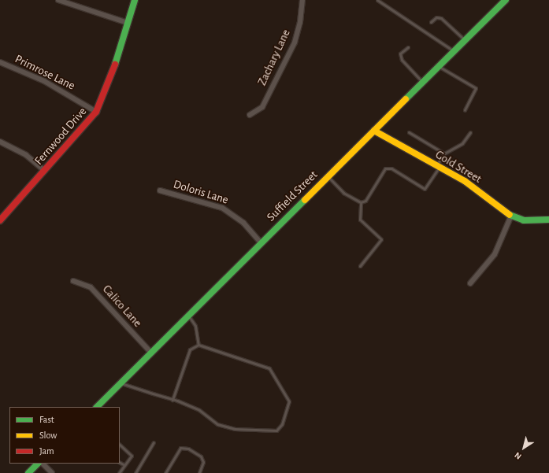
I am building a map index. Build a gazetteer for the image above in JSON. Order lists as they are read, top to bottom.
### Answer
{
  "streets": {
    "main road": ["Fernwood Drive", "Gold Street", "Suffield Street"],
    "street": [
      "Zachary Lane",
      "Primrose Lane",
      "Doloris Lane",
      "Calico Lane"
    ]
  },
  "crossings": [
    ["Primrose Lane", "Fernwood Drive"],
    ["Gold Street", "Suffield Street"],
    ["Doloris Lane", "Suffield Street"],
    ["Suffield Street", "Calico Lane"]
  ],
  "legend": ["Fast", "Slow", "Jam"],
  "north": "bottom left"
}
